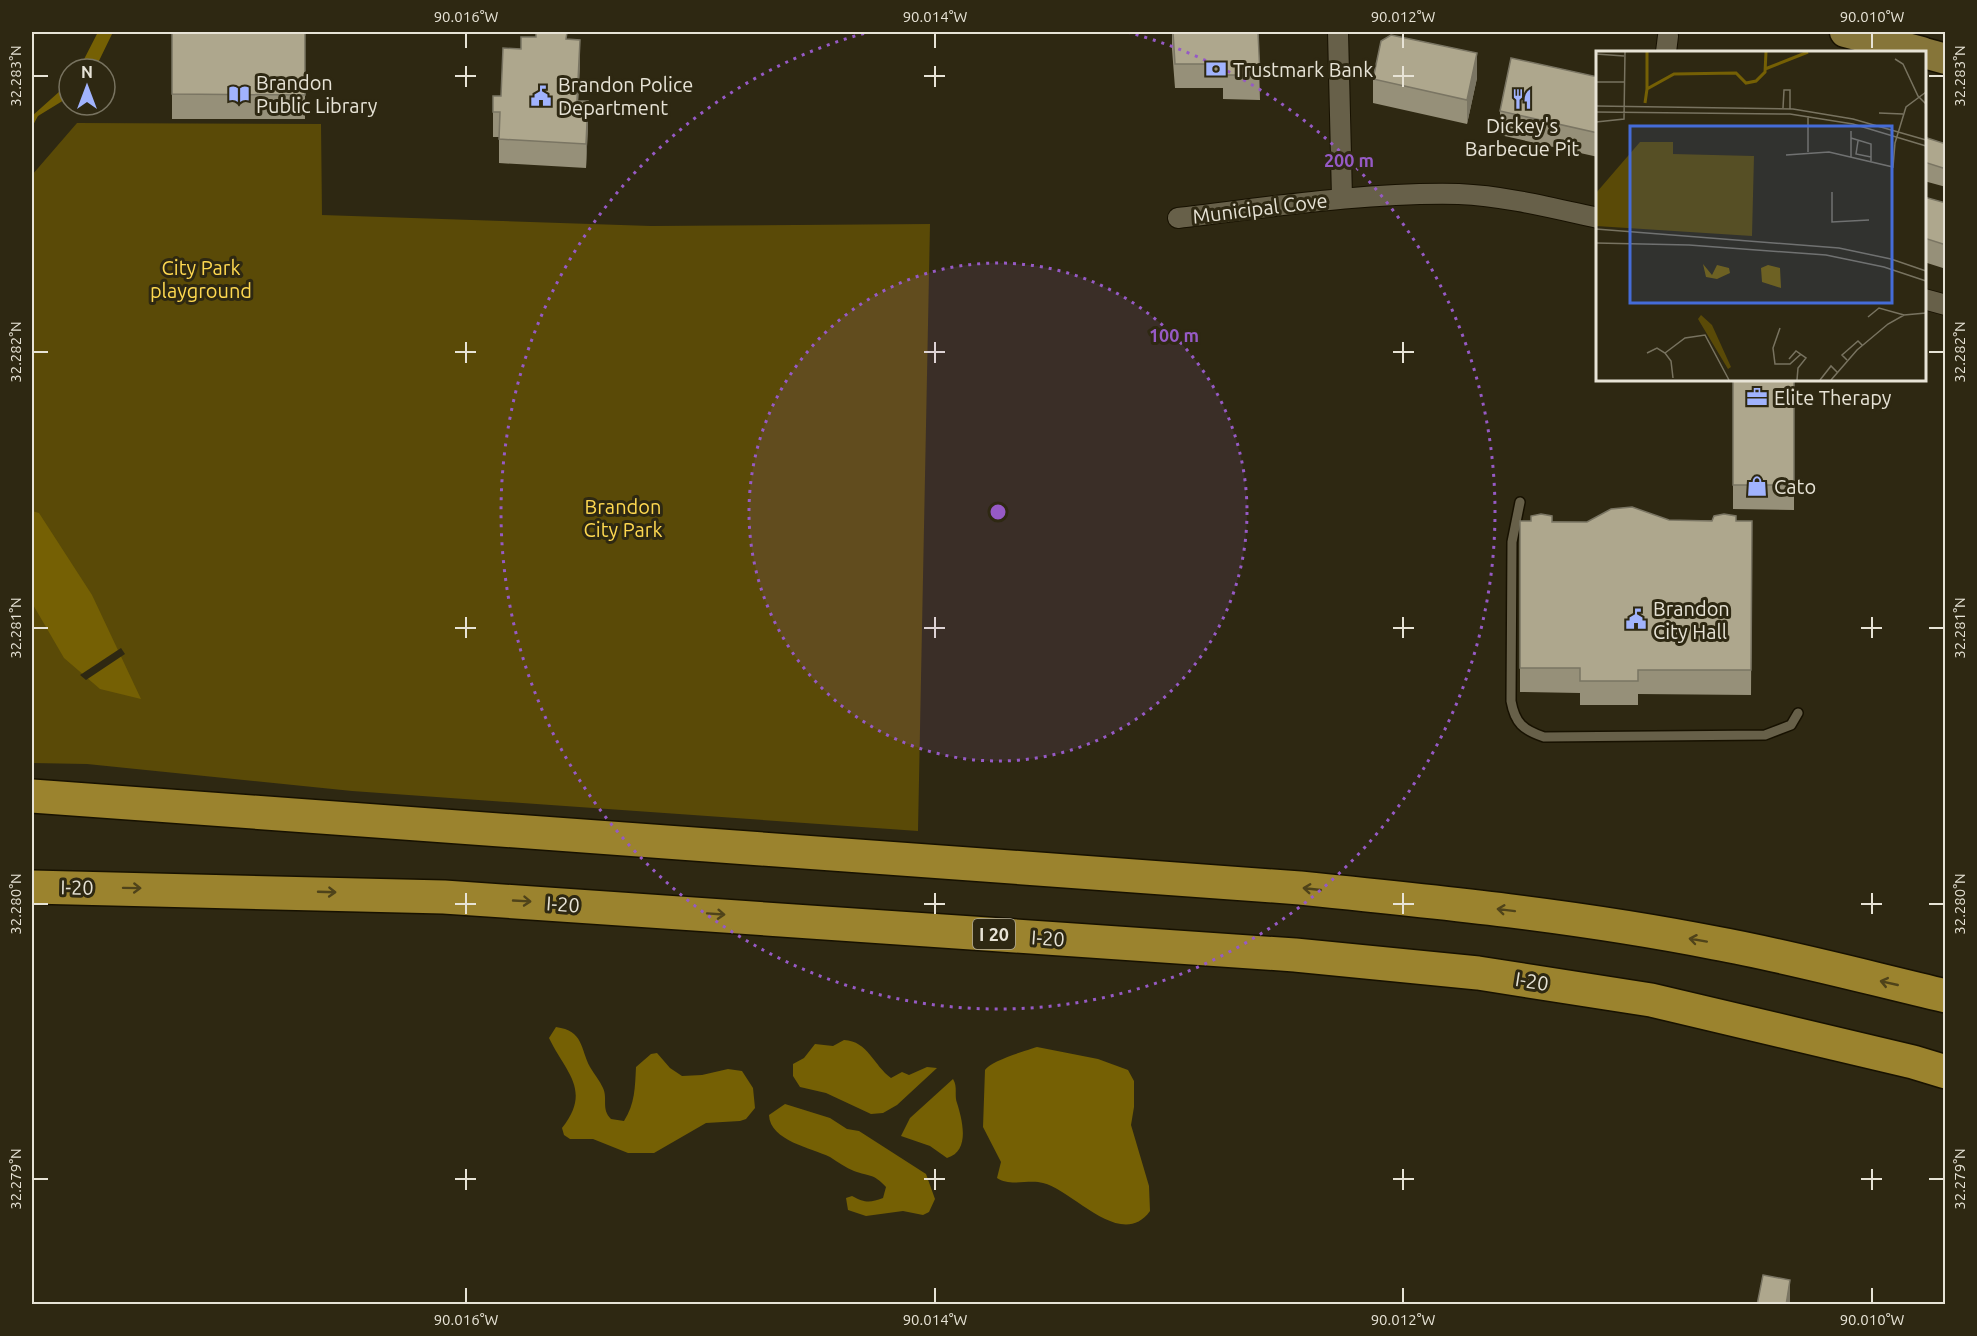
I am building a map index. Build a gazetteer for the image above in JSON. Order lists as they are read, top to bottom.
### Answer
{
  "streets": {
    "highway": ["I-20", "I 20"],
    "street": ["Municipal Cove"]
  },
  "parks": ["City Park playground", "Brandon City Park"],
  "places": {
    "bank": ["Trustmark Bank"],
    "library": ["Brandon Public Library"],
    "public building": ["Brandon Police Department", "Brandon City Hall"],
    "restaurant": ["Dickey's Barbecue Pit"],
    "office": ["Elite Therapy"],
    "shop": ["Cato"]
  },
  "north": "top",
  "coordinates": [
    "90.016°W",
    "90.014°W",
    "90.012°W",
    "90.010°W",
    "32.283°N",
    "32.282°N",
    "32.281°N",
    "32.280°N",
    "32.279°N"
  ],
  "rings": ["200 m", "100 m"]
}
